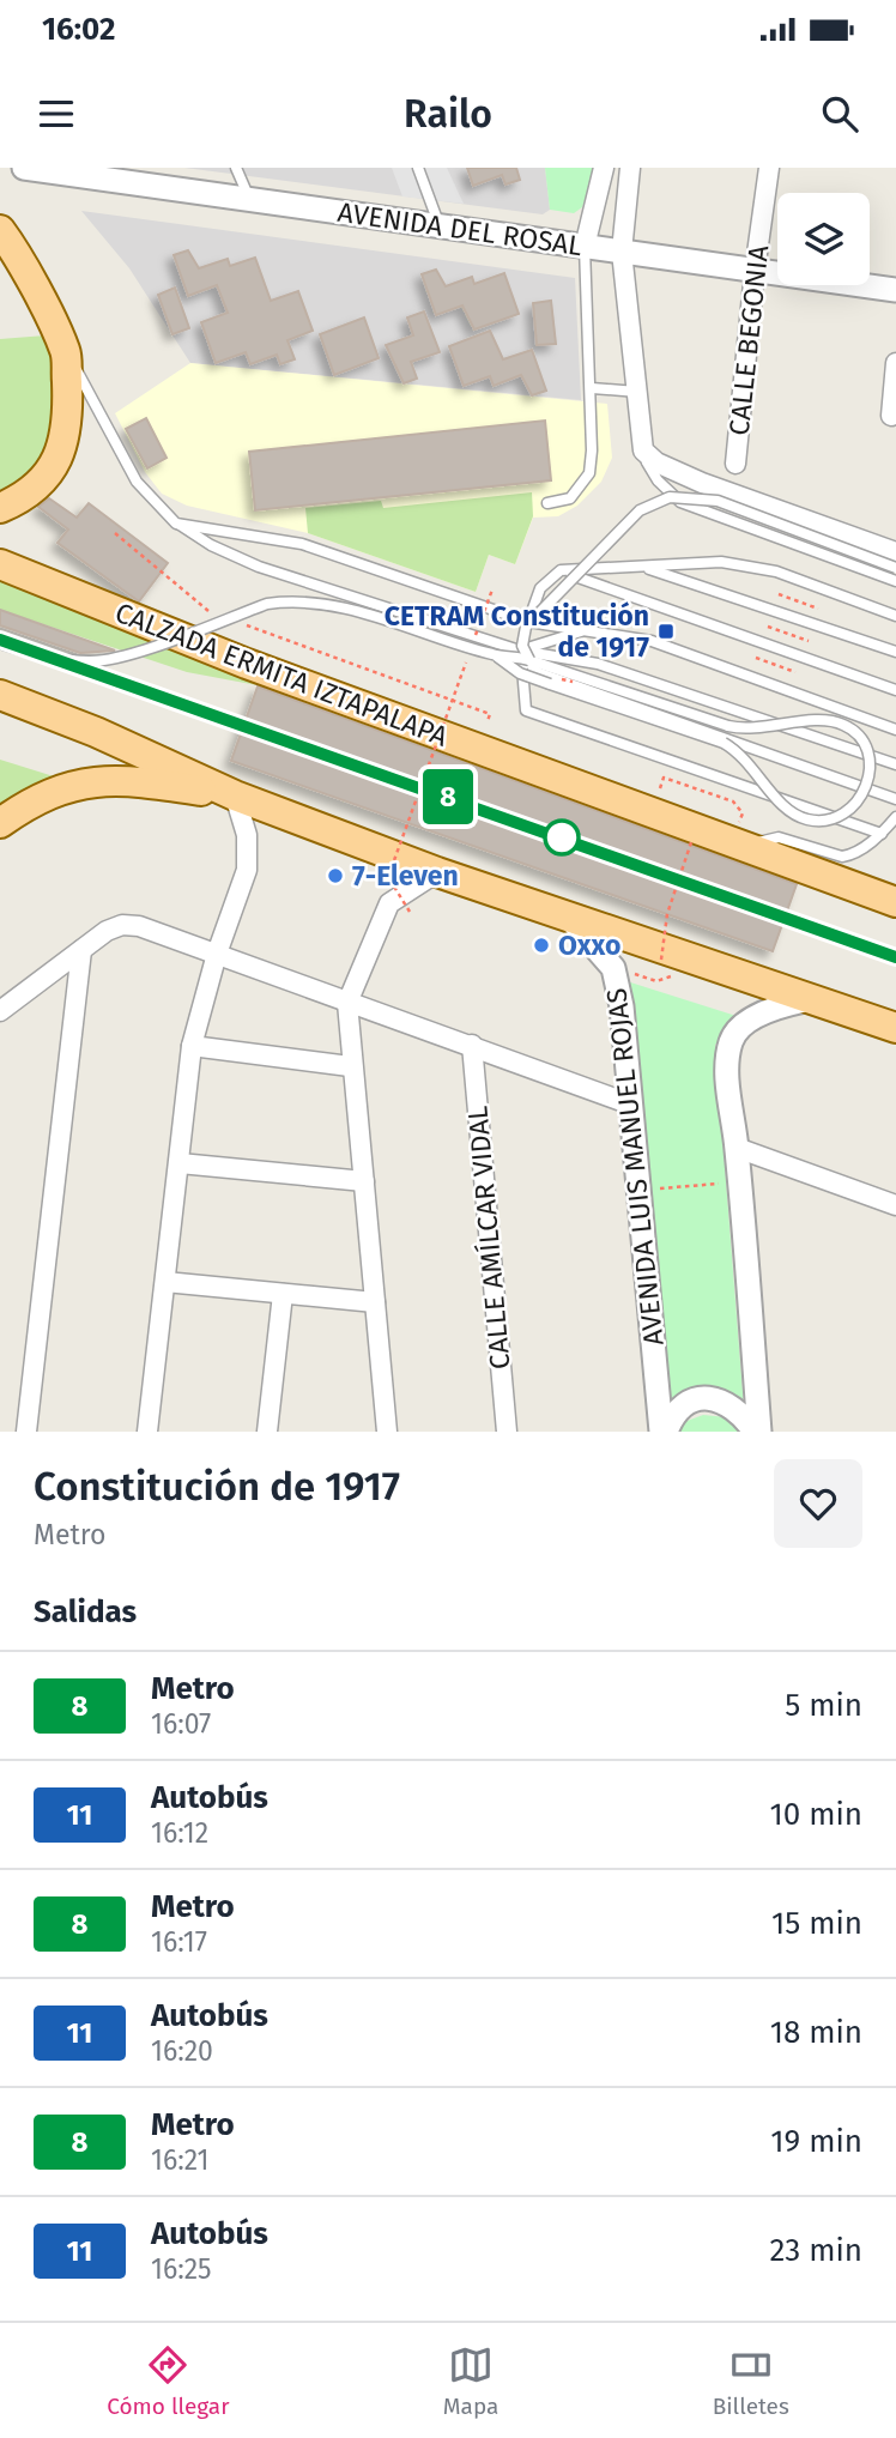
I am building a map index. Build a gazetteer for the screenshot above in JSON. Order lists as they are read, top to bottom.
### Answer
{
  "streets": {
    "main road": ["CALZADA ERMITA IZTAPALAPA"],
    "street": [
      "AVENIDA DEL ROSAL",
      "CALLE BEGONIA",
      "AVENIDA LUIS MANUEL ROJAS",
      "CALLE AMÍLCAR VIDAL"
    ]
  },
  "crossings": [
    ["AVENIDA DEL ROSAL", "CALLE BEGONIA"]
  ],
  "places": {
    "transit": ["CETRAM Constitución de 1917"],
    "other": ["7-Eleven", "Oxxo"]
  },
  "lines": ["metro line 8"],
  "page": {
    "status": "16:02",
    "header": "Railo",
    "on_map": "8",
    "heading": [
      ["Constitución de 1917", "Metro"],
      "Salidas"
    ],
    "list": [
      {
        "mark": "8",
        "name": "Metro",
        "note": "16:07",
        "value": "5 min"
      },
      {
        "mark": "11",
        "name": "Autobús",
        "note": "16:12",
        "value": "10 min"
      },
      {
        "mark": "8",
        "name": "Metro",
        "note": "16:17",
        "value": "15 min"
      },
      {
        "mark": "11",
        "name": "Autobús",
        "note": "16:20",
        "value": "18 min"
      },
      {
        "mark": "8",
        "name": "Metro",
        "note": "16:21",
        "value": "19 min"
      },
      {
        "mark": "11",
        "name": "Autobús",
        "note": "16:25",
        "value": "23 min"
      }
    ],
    "tabs": ["Cómo llegar", "Mapa", "Billetes"]
  }
}
